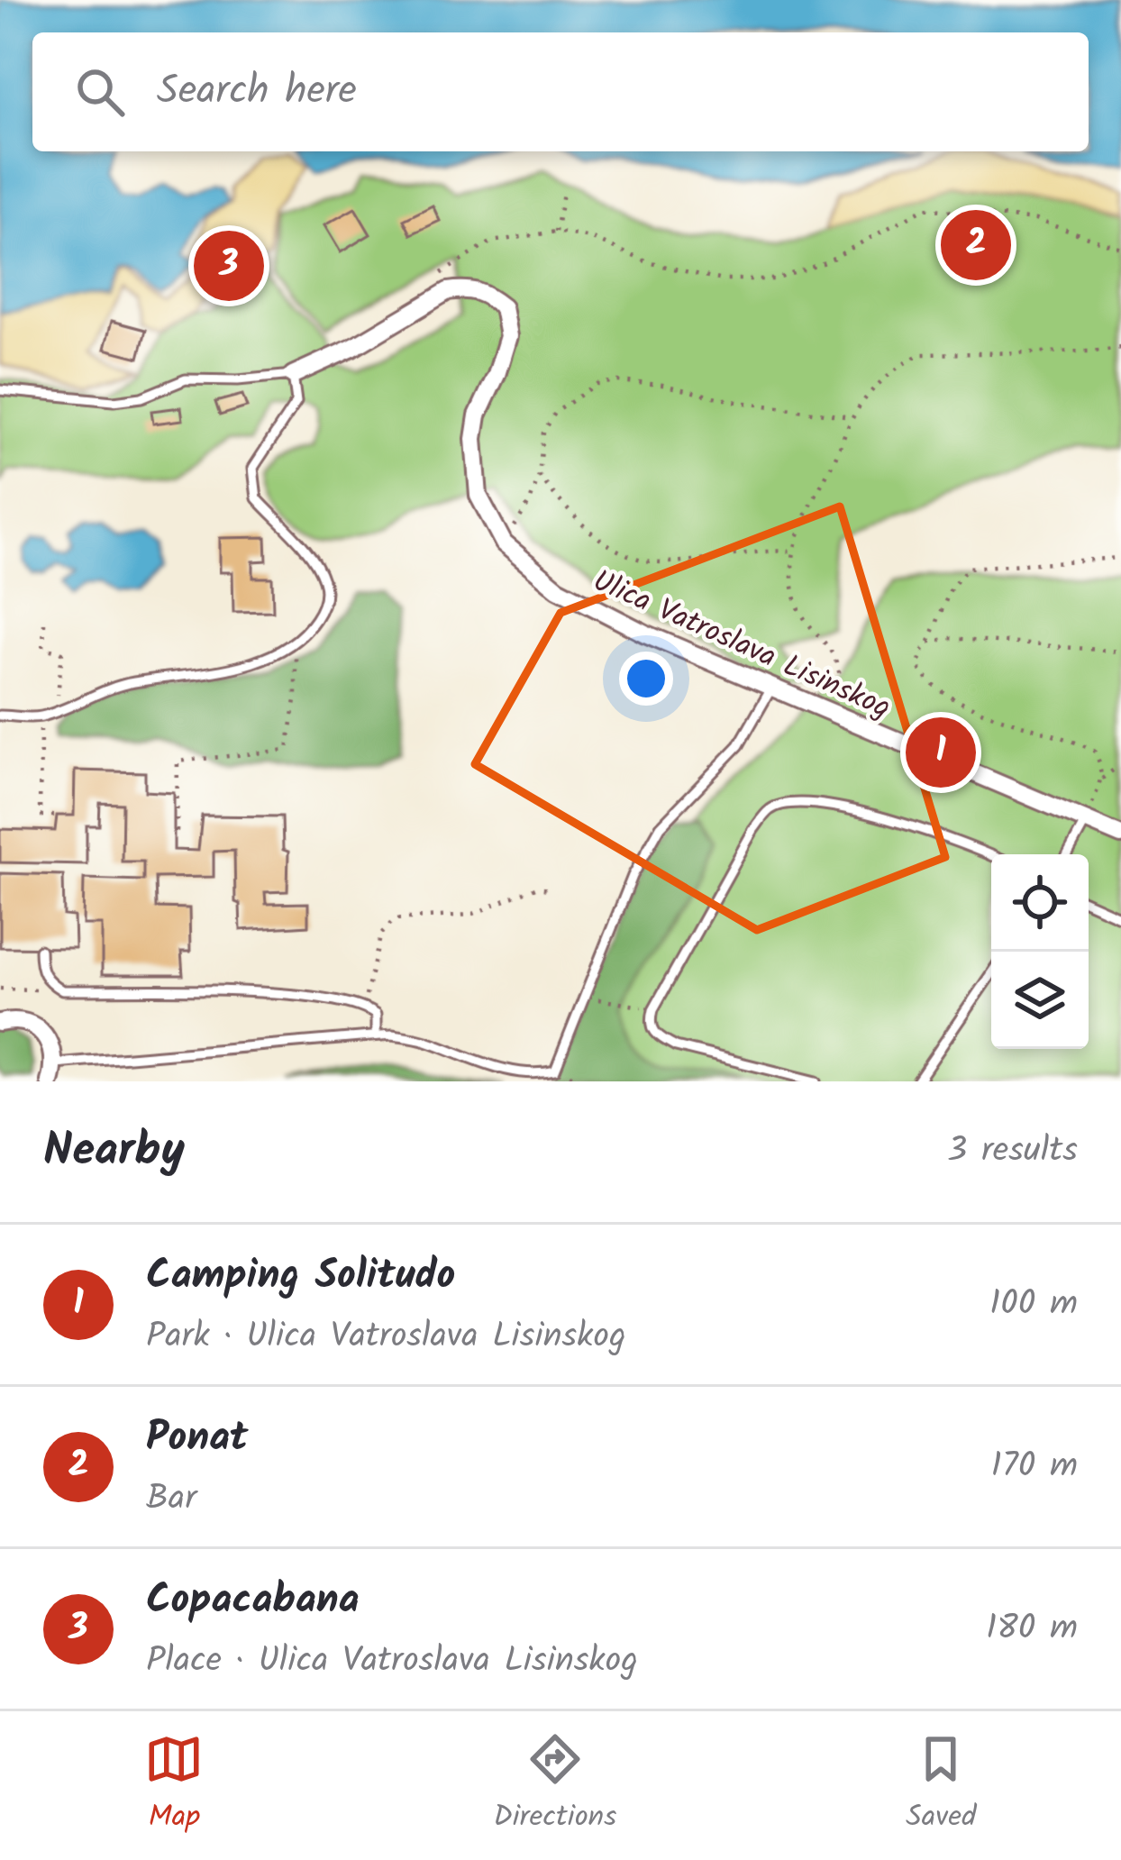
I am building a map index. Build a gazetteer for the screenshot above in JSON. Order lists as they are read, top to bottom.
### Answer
{
  "streets": {
    "street": ["Ulica Vatroslava Lisinskog"]
  },
  "page": {
    "search": "Search here",
    "pins": ["2", "3", "1"],
    "heading": ["Nearby", "3 results"],
    "list": [
      {
        "mark": "1",
        "name": "Camping Solitudo",
        "note": "Park · Ulica Vatroslava Lisinskog",
        "value": "100 m"
      },
      {
        "mark": "2",
        "name": "Ponat",
        "note": "Bar",
        "value": "170 m"
      },
      {
        "mark": "3",
        "name": "Copacabana",
        "note": "Place · Ulica Vatroslava Lisinskog",
        "value": "180 m"
      }
    ],
    "nav": ["Map", "Directions", "Saved"]
  }
}
